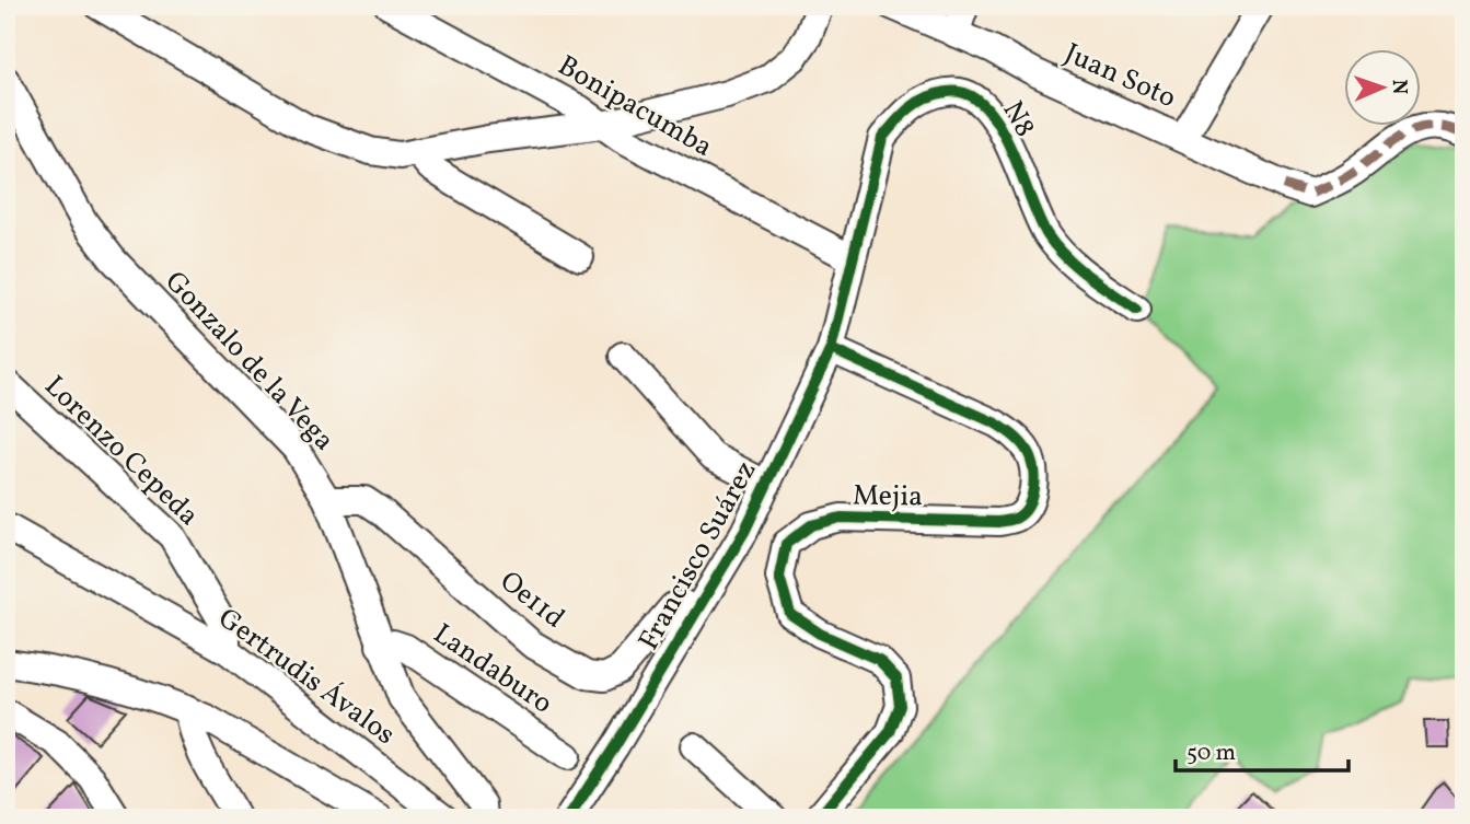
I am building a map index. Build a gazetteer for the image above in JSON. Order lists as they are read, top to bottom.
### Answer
{
  "streets": {
    "street": [
      "Juan Soto",
      "Bonipacumba",
      "N8",
      "Gonzalo de la Vega",
      "Lorenzo Cepeda",
      "Mejia",
      "Francisco Suárez",
      "Oe11d",
      "Landaburo",
      "Gertrudis Ávalos"
    ]
  },
  "crossings": [
    ["Bonipacumba", "N8"],
    ["Bonipacumba", "Francisco Suárez"],
    ["N8", "Francisco Suárez"],
    ["Gonzalo de la Vega", "Oe11d"],
    ["Gonzalo de la Vega", "Landaburo"],
    ["Lorenzo Cepeda", "Gertrudis Ávalos"],
    ["Mejia", "Francisco Suárez"],
    ["Francisco Suárez", "Oe11d"]
  ],
  "scale_bar": "50 m",
  "north": "right"
}
